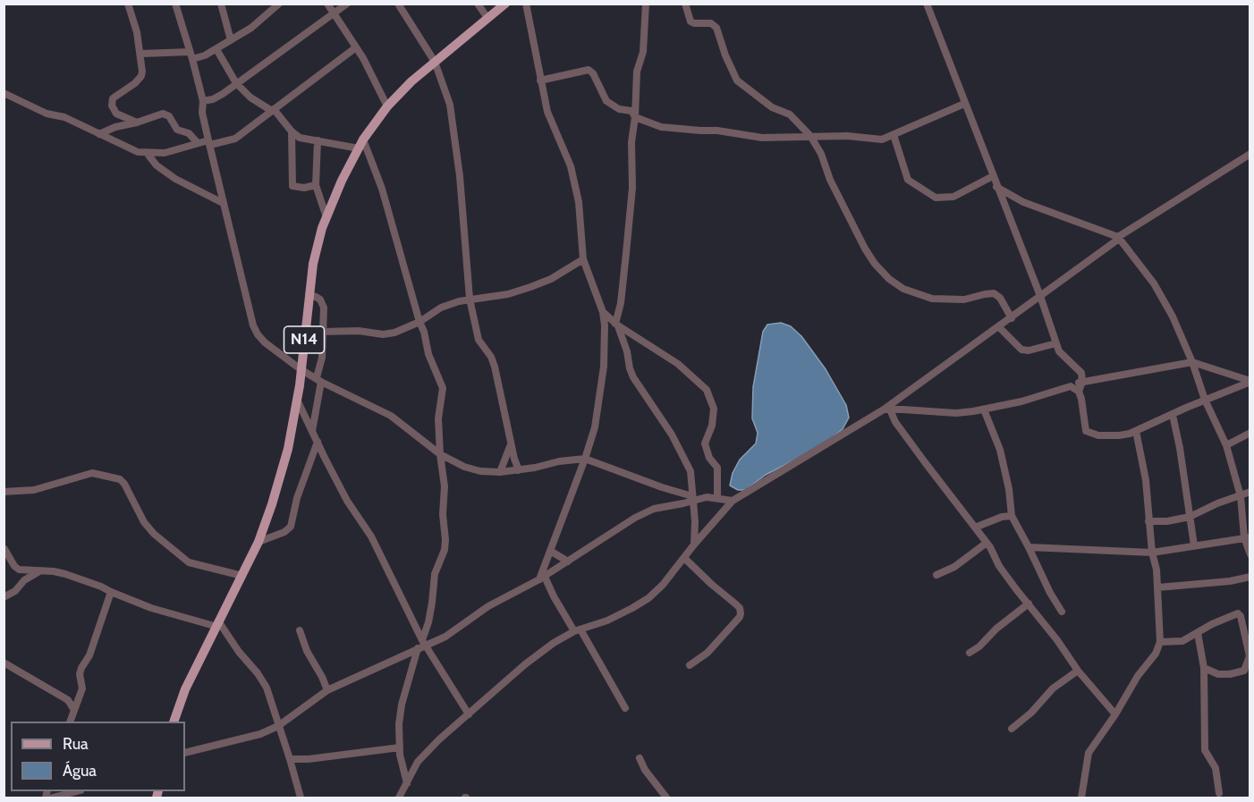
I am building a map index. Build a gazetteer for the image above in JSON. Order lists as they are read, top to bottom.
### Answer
{
  "streets": {
    "main road": ["N14"]
  },
  "legend": ["Rua", "Água"]
}
